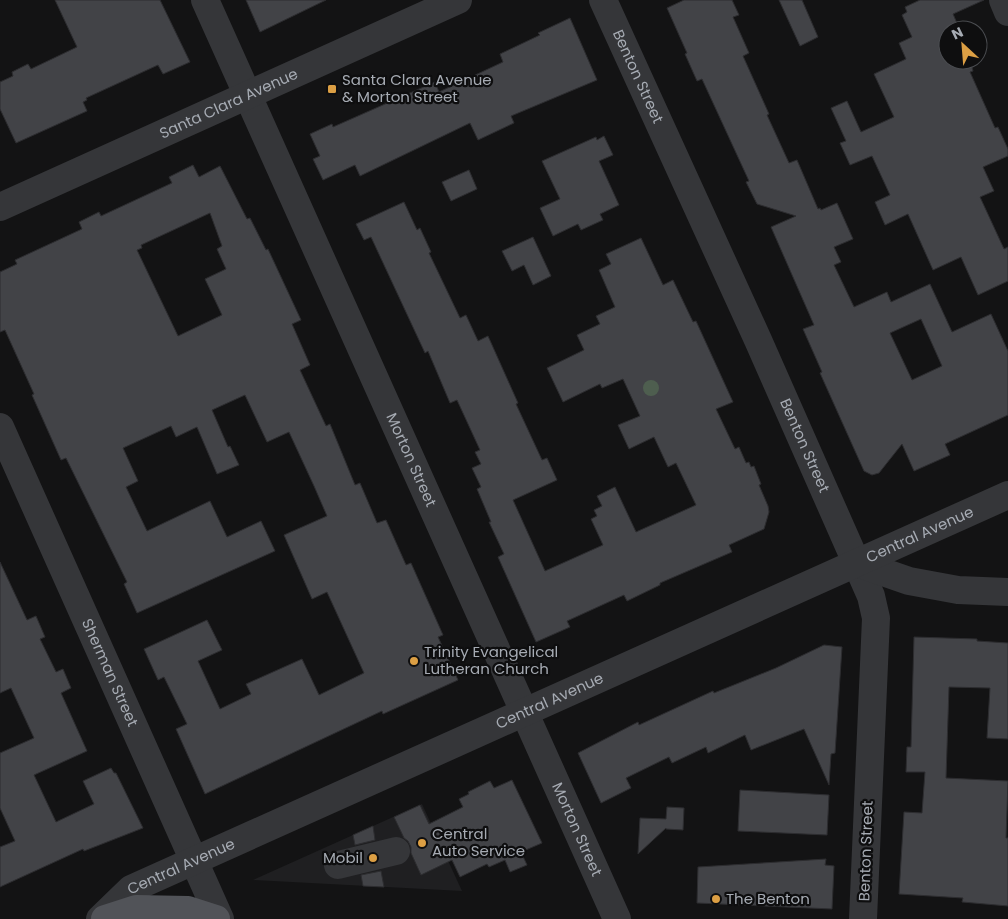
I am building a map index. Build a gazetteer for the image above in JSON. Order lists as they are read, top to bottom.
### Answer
{
  "streets": {
    "street": [
      "Benton Street",
      "Santa Clara Avenue",
      "Morton Street",
      "Central Avenue",
      "Sherman Street"
    ]
  },
  "crossings": [
    ["Benton Street", "Central Avenue"],
    ["Santa Clara Avenue", "Morton Street"],
    ["Morton Street", "Central Avenue"],
    ["Central Avenue", "Sherman Street"]
  ],
  "places": {
    "transit": ["Santa Clara Avenue & Morton Street"],
    "other": [
      "Trinity Evangelical Lutheran Church",
      "Central Auto Service",
      "Mobil",
      "The Benton"
    ]
  },
  "north": "top left"
}
